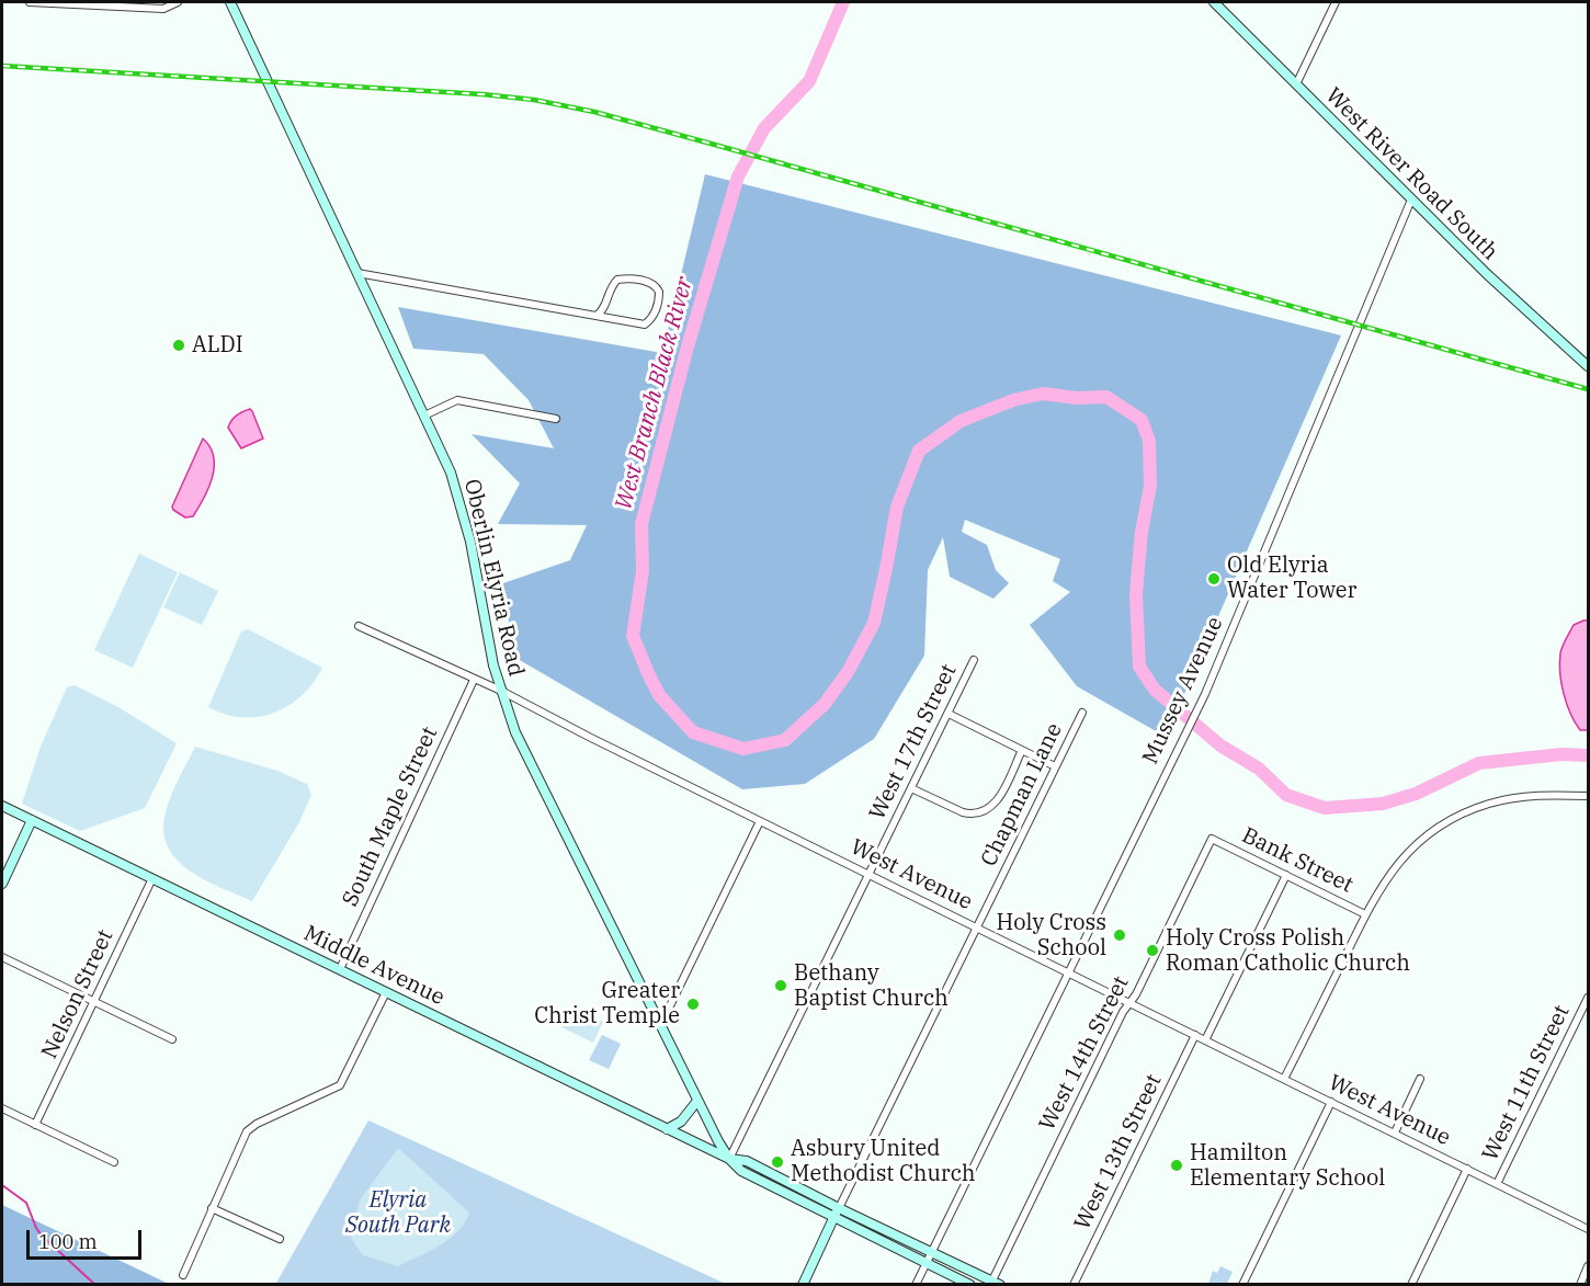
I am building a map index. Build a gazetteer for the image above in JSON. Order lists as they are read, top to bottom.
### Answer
{
  "streets": {
    "main road": ["West River Road South", "Oberlin Elyria Road", "Middle Avenue"],
    "street": [
      "Mussey Avenue",
      "West 17th Street",
      "Chapman Lane",
      "South Maple Street",
      "Bank Street",
      "West Avenue",
      "Nelson Street",
      "West 14th Street",
      "West 11th Street",
      "West 13th Street"
    ]
  },
  "crossings": [
    ["West River Road South", "Mussey Avenue"],
    ["Oberlin Elyria Road", "West 17th Street"],
    ["Oberlin Elyria Road", "West Avenue"],
    ["Oberlin Elyria Road", "Middle Avenue"],
    ["Mussey Avenue", "West Avenue"],
    ["Mussey Avenue", "Middle Avenue"],
    ["West 17th Street", "West Avenue"],
    ["West 17th Street", "Middle Avenue"],
    ["Chapman Lane", "West Avenue"],
    ["Chapman Lane", "Middle Avenue"],
    ["South Maple Street", "West Avenue"],
    ["South Maple Street", "Middle Avenue"],
    ["Bank Street", "West 14th Street"],
    ["West Avenue", "West 14th Street"],
    ["West Avenue", "West 11th Street"],
    ["West Avenue", "West 13th Street"],
    ["Middle Avenue", "Nelson Street"],
    ["Middle Avenue", "West 14th Street"]
  ],
  "water": ["West Branch Black River"],
  "parks": ["Elyria South Park"],
  "places": [
    "ALDI",
    "Old Elyria Water Tower",
    "Holy Cross School",
    "Holy Cross Polish Roman Catholic Church",
    "Bethany Baptist Church",
    "Greater Christ Temple",
    "Asbury United Methodist Church",
    "Hamilton Elementary School"
  ],
  "scale_bar": "100 m"
}
